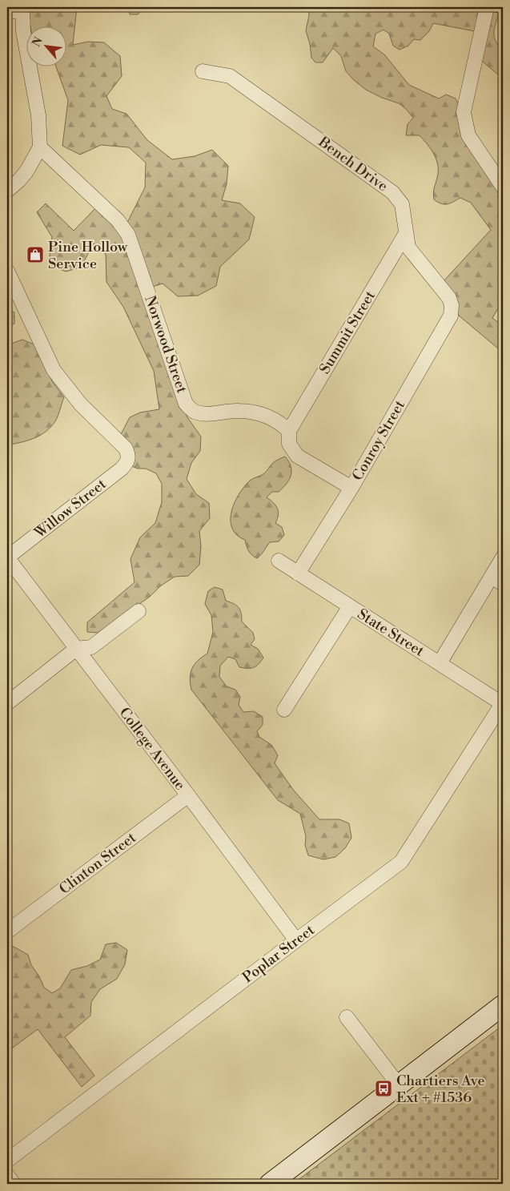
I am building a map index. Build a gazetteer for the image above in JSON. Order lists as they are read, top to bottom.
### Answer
{
  "streets": {
    "street": [
      "Bench Drive",
      "Summit Street",
      "Norwood Street",
      "Conroy Street",
      "Willow Street",
      "State Street",
      "College Avenue",
      "Clinton Street",
      "Poplar Street"
    ]
  },
  "crossings": [
    ["Bench Drive", "Summit Street"],
    ["Bench Drive", "Conroy Street"],
    ["Summit Street", "Norwood Street"],
    ["Conroy Street", "State Street"],
    ["Willow Street", "College Avenue"],
    ["State Street", "Poplar Street"],
    ["College Avenue", "Clinton Street"],
    ["College Avenue", "Poplar Street"]
  ],
  "places": {
    "shop": ["Pine Hollow Service"],
    "bus stop": ["Chartiers Ave Ext + #1536"]
  },
  "north": "top left"
}
